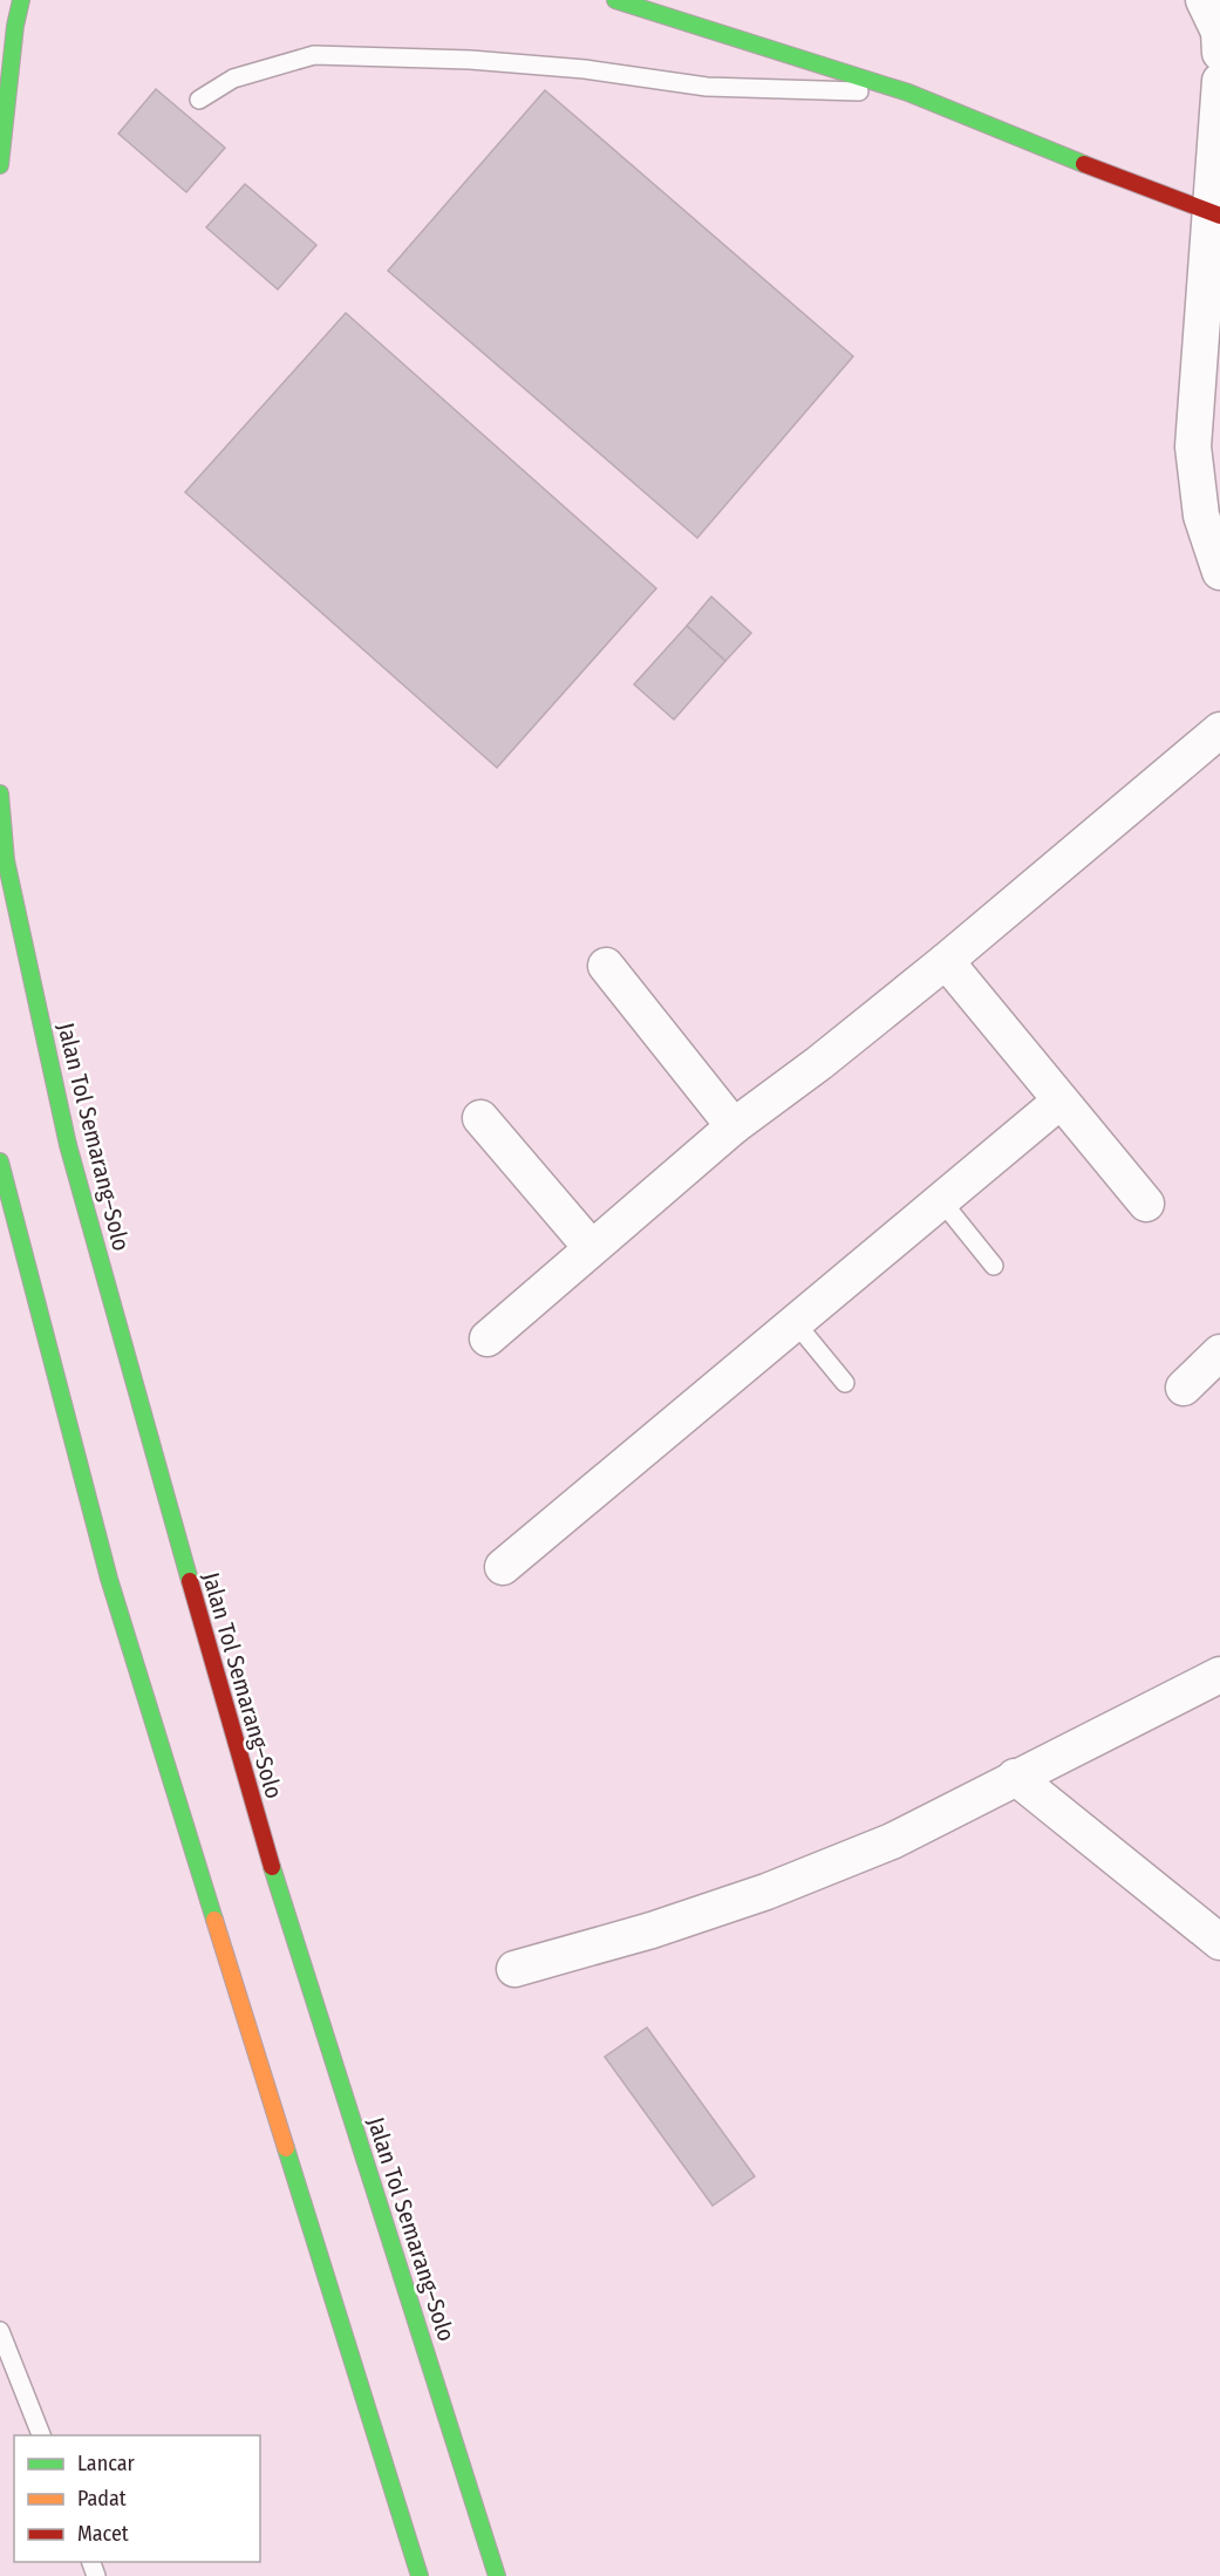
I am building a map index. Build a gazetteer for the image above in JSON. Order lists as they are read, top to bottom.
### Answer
{
  "streets": {
    "main road": ["Jalan Tol Semarang–Solo"]
  },
  "legend": ["Lancar", "Padat", "Macet"]
}
